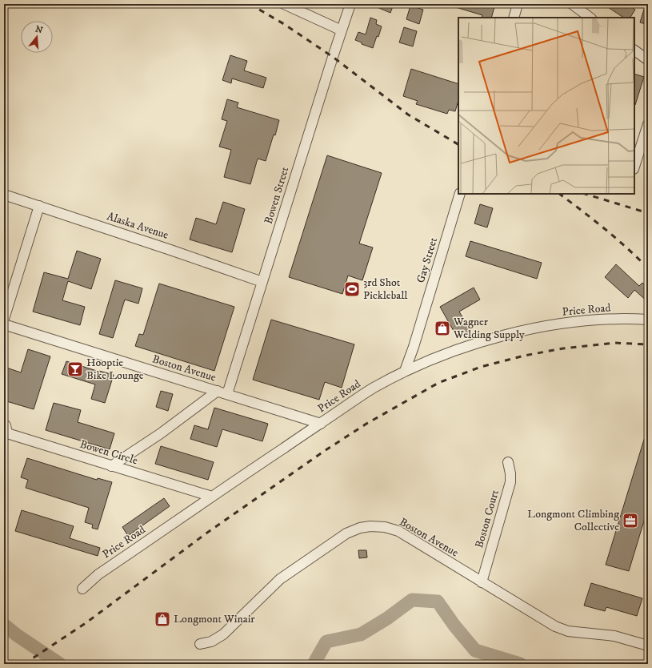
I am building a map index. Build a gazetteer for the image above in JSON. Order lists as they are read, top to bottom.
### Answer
{
  "streets": {
    "street": [
      "Bowen Street",
      "Alaska Avenue",
      "Gay Street",
      "Price Road",
      "Boston Avenue",
      "Bowen Circle",
      "Boston Court"
    ]
  },
  "crossings": [
    ["Bowen Street", "Alaska Avenue"],
    ["Bowen Street", "Boston Avenue"],
    ["Gay Street", "Price Road"],
    ["Price Road", "Boston Avenue"],
    ["Price Road", "Bowen Circle"],
    ["Boston Avenue", "Boston Court"]
  ],
  "places": {
    "sports": ["3rd Shot Pickleball"],
    "shop": ["Wagner Welding Supply", "Longmont Winair"],
    "bar": ["Hooptie Bike Lounge"],
    "office": ["Longmont Climbing Collective"]
  },
  "north": "top"
}
